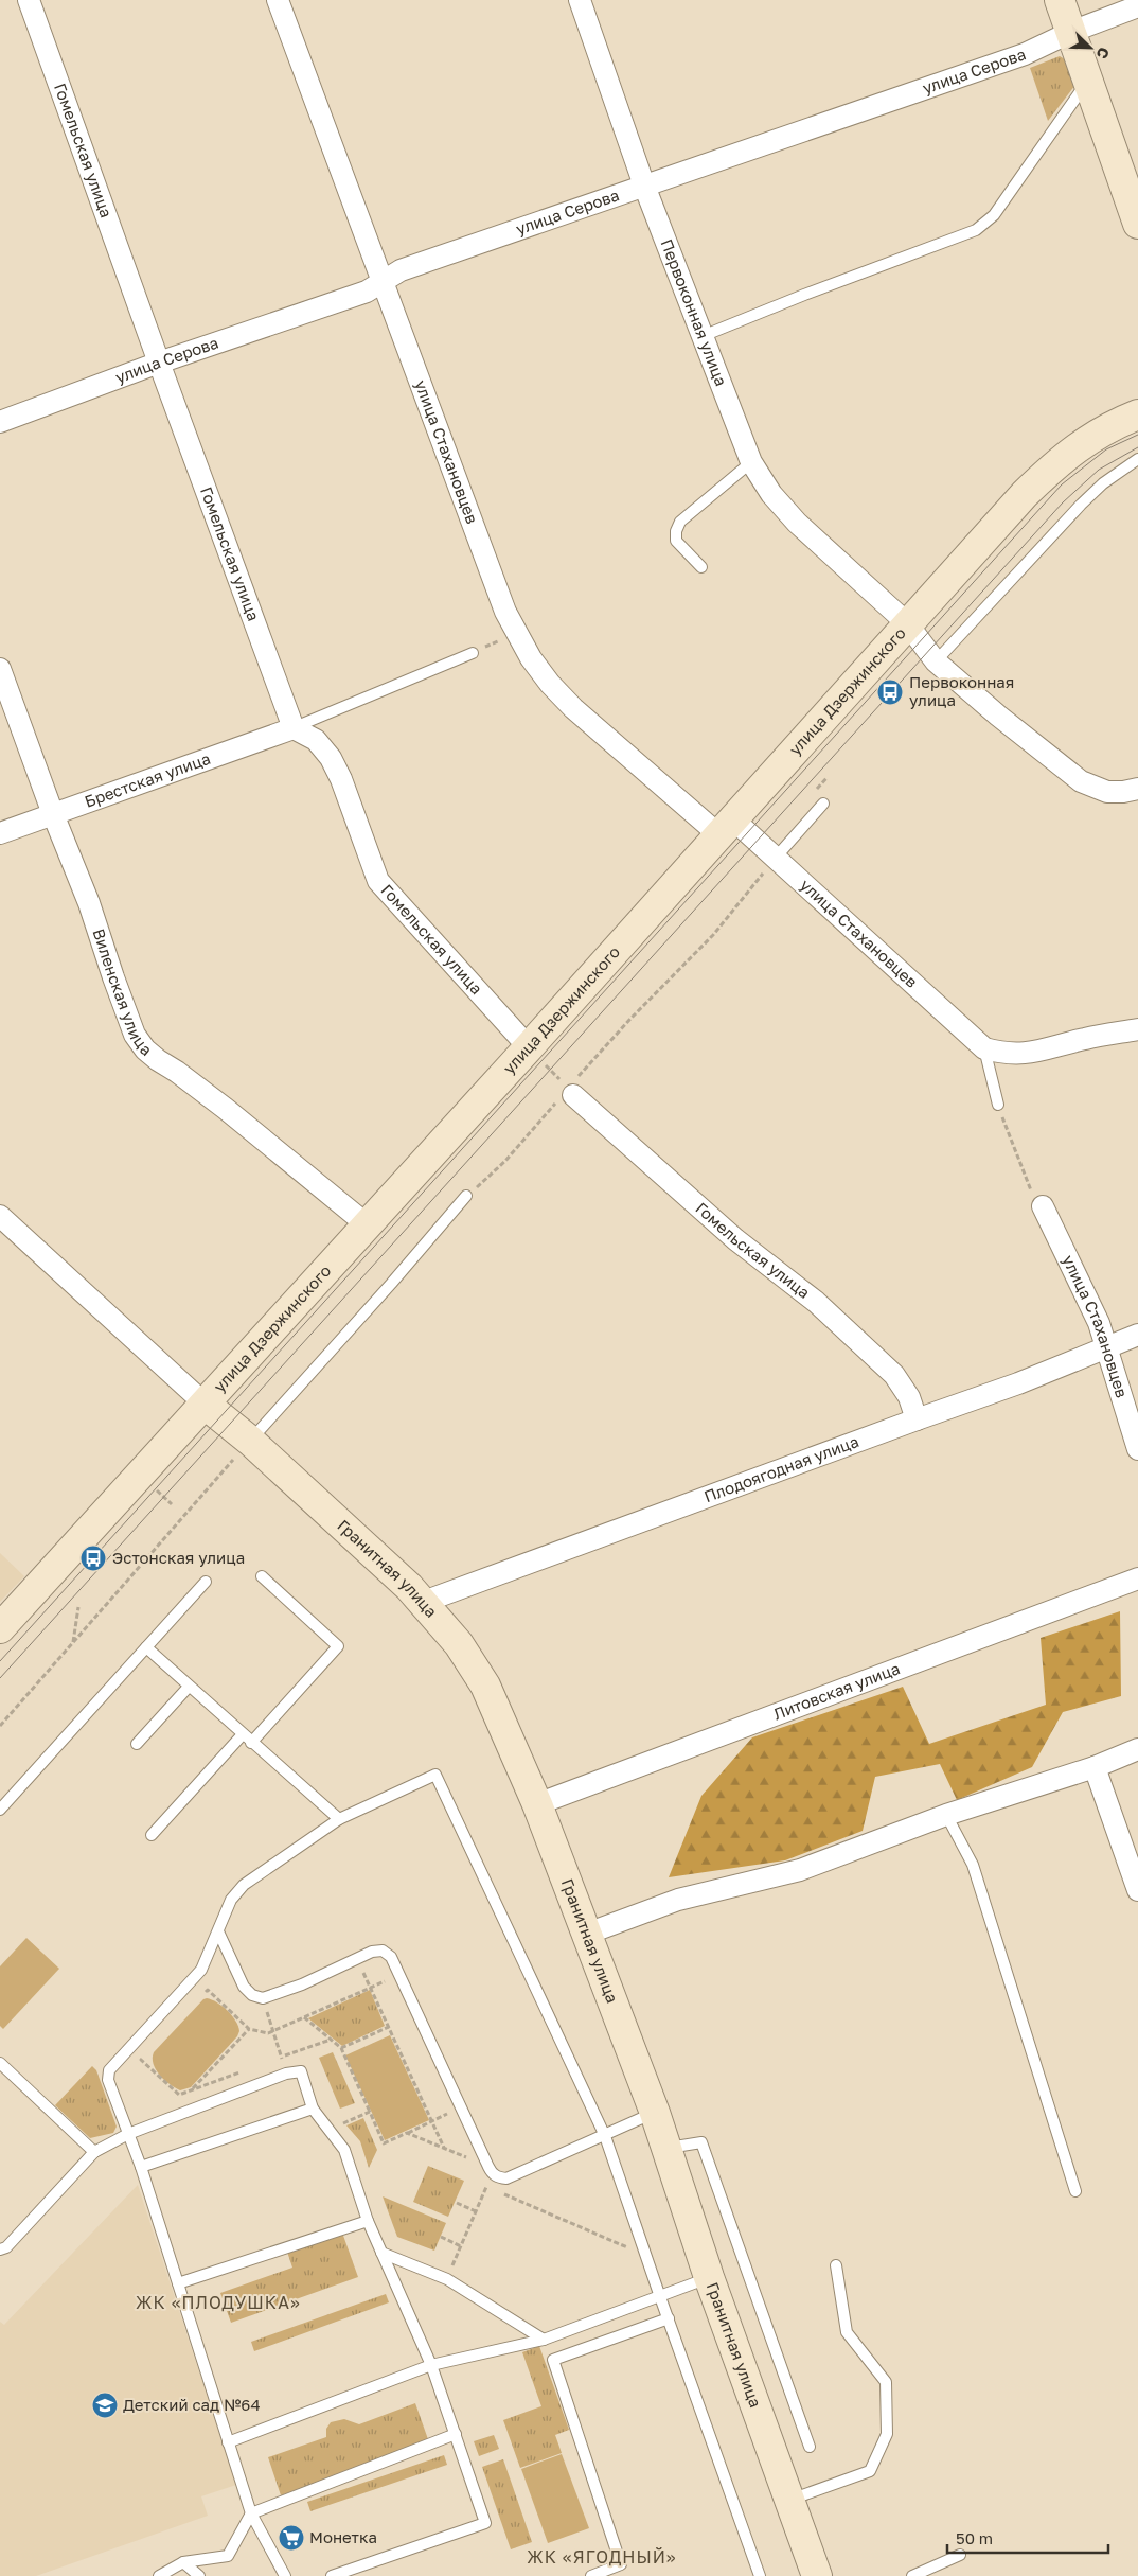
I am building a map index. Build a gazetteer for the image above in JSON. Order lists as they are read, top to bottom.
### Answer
{
  "streets": {
    "main road": ["улица Дзержинского", "Гранитная улица"],
    "street": [
      "улица Серова",
      "Гомельская улица",
      "Первоконная улица",
      "улица Стахановцев",
      "Брестская улица",
      "Виленская улица",
      "Плодоягодная улица",
      "Литовская улица"
    ]
  },
  "crossings": [
    ["улица Серова", "Гомельская улица"],
    ["улица Серова", "Первоконная улица"],
    ["улица Серова", "улица Стахановцев"],
    ["Гомельская улица", "улица Дзержинского"],
    ["Гомельская улица", "Брестская улица"],
    ["Гомельская улица", "Плодоягодная улица"],
    ["Первоконная улица", "улица Дзержинского"],
    ["улица Стахановцев", "улица Дзержинского"],
    ["улица Стахановцев", "Плодоягодная улица"],
    ["улица Дзержинского", "Виленская улица"],
    ["улица Дзержинского", "Гранитная улица"],
    ["Брестская улица", "Виленская улица"],
    ["Плодоягодная улица", "Гранитная улица"],
    ["Гранитная улица", "Литовская улица"]
  ],
  "districts": ["ЖК «ПЛОДУШКА»", "ЖК «ЯГОДНЫЙ»"],
  "places": {
    "bus stop": ["Первоконная улица", "Эстонская улица"],
    "school or university": ["Детский сад №64"],
    "supermarket": ["Монетка"]
  },
  "scale_bar": "50 m",
  "north": "bottom right"
}
